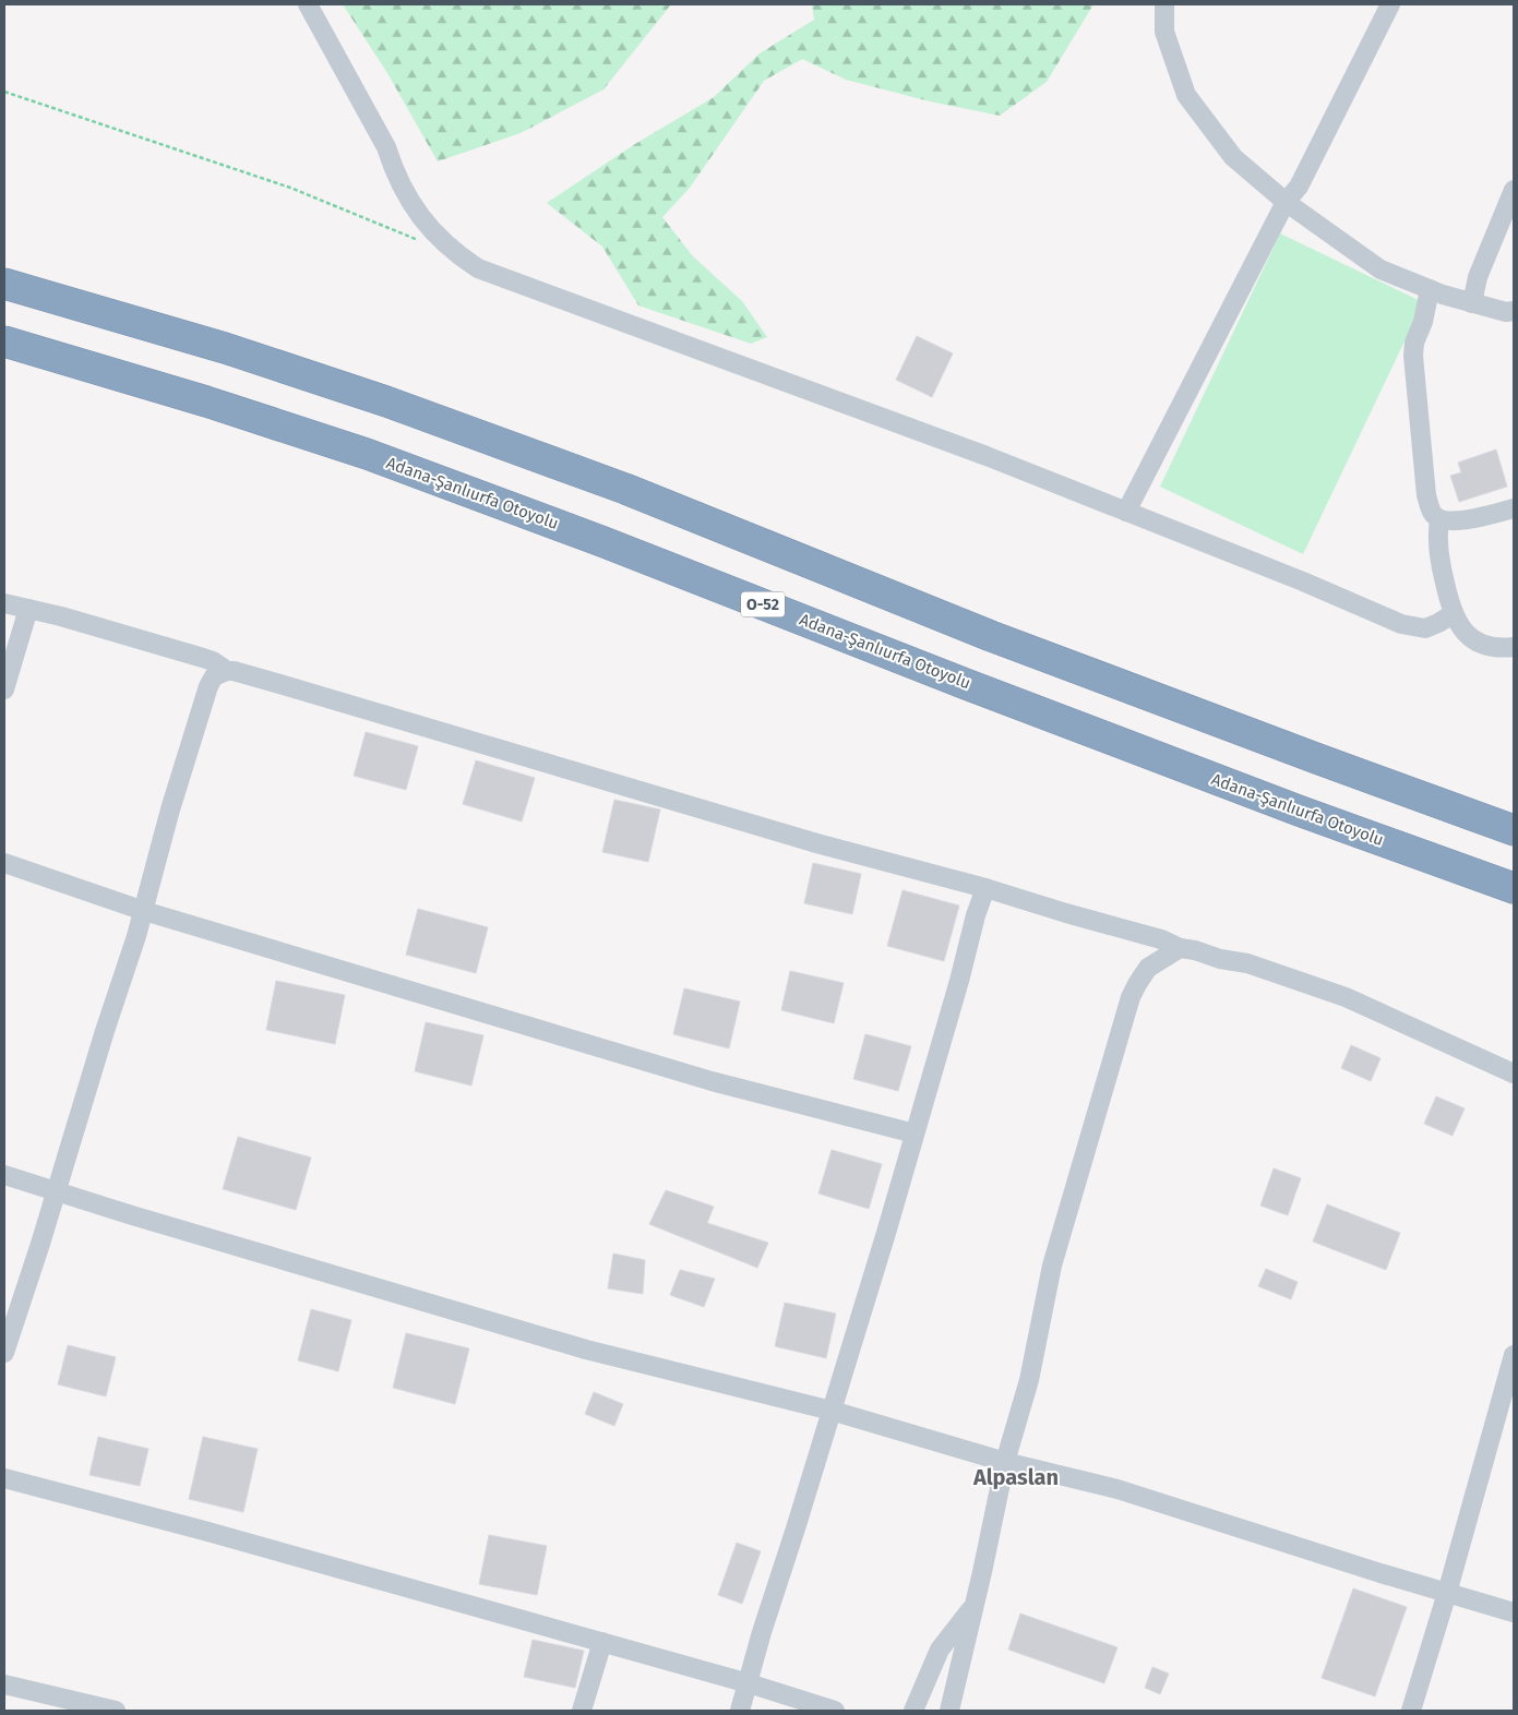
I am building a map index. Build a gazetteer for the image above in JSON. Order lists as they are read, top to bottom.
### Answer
{
  "streets": {
    "highway": ["Adana-Şanlıurfa Otoyolu", "O-52"]
  },
  "districts": ["Alpaslan"]
}
